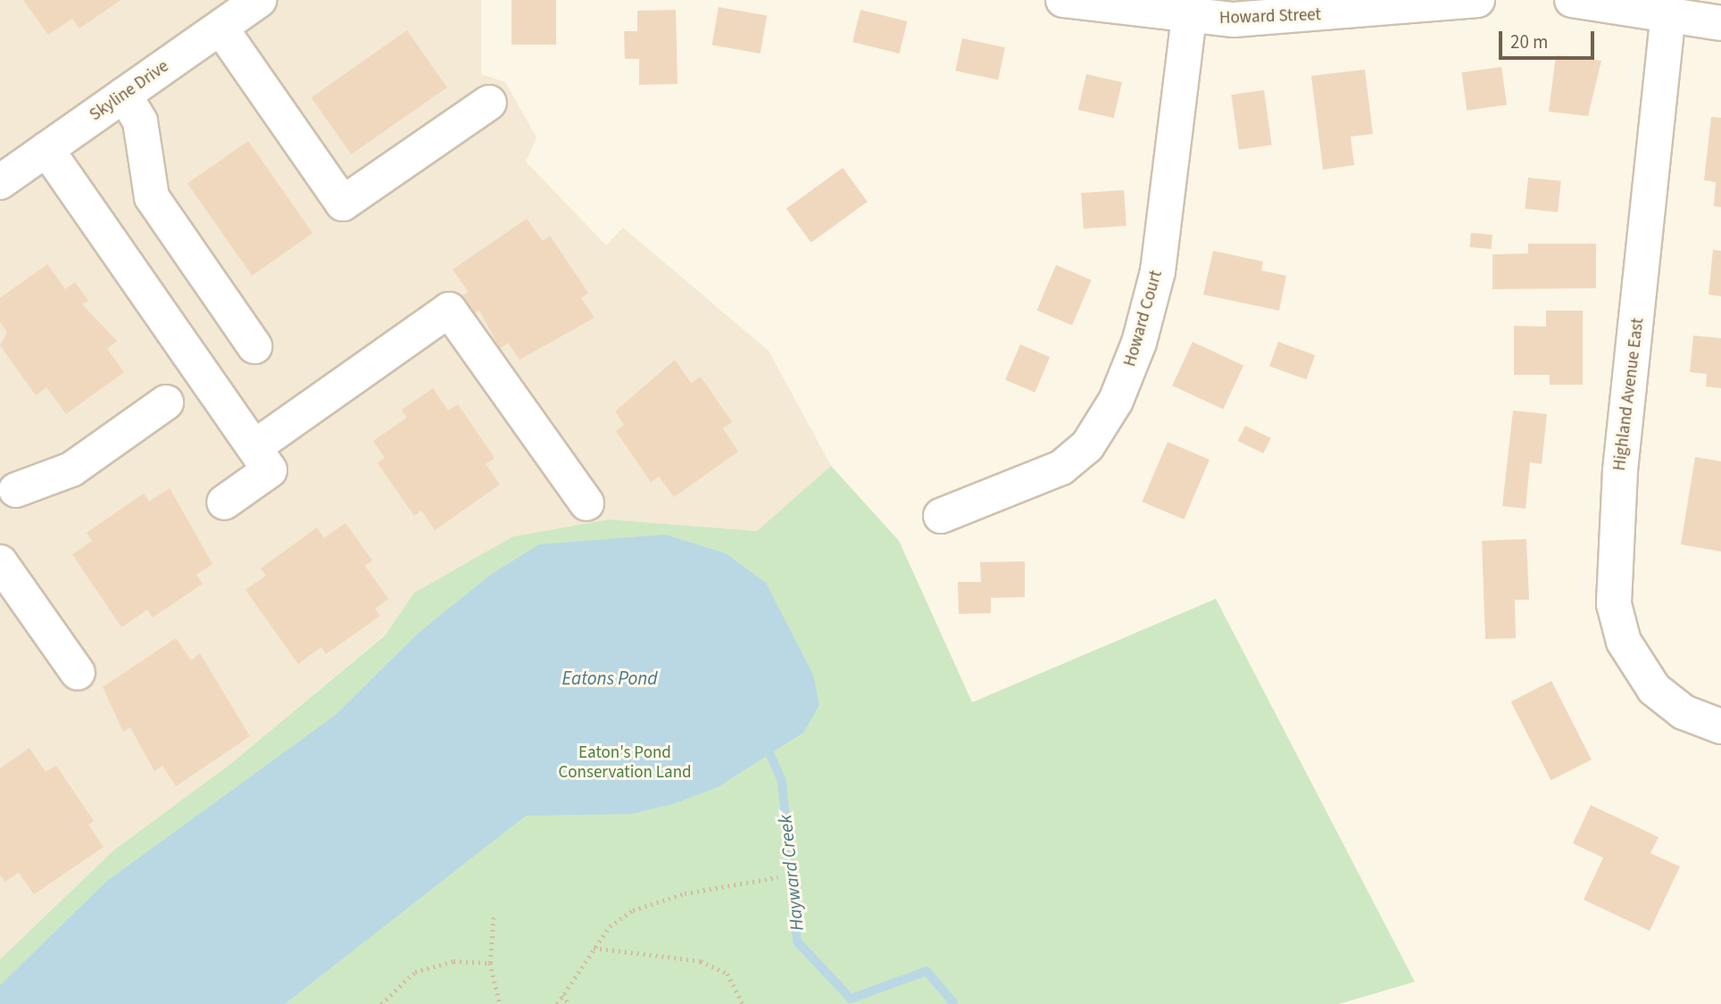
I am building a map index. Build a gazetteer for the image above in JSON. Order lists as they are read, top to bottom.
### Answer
{
  "streets": {
    "street": [
      "Howard Street",
      "Skyline Drive",
      "Howard Court",
      "Highland Avenue East"
    ]
  },
  "crossings": [
    ["Howard Street", "Howard Court"]
  ],
  "water": ["Eatons Pond", "Hayward Creek"],
  "parks": ["Eaton's Pond Conservation Land"],
  "scale_bar": "20 m"
}
